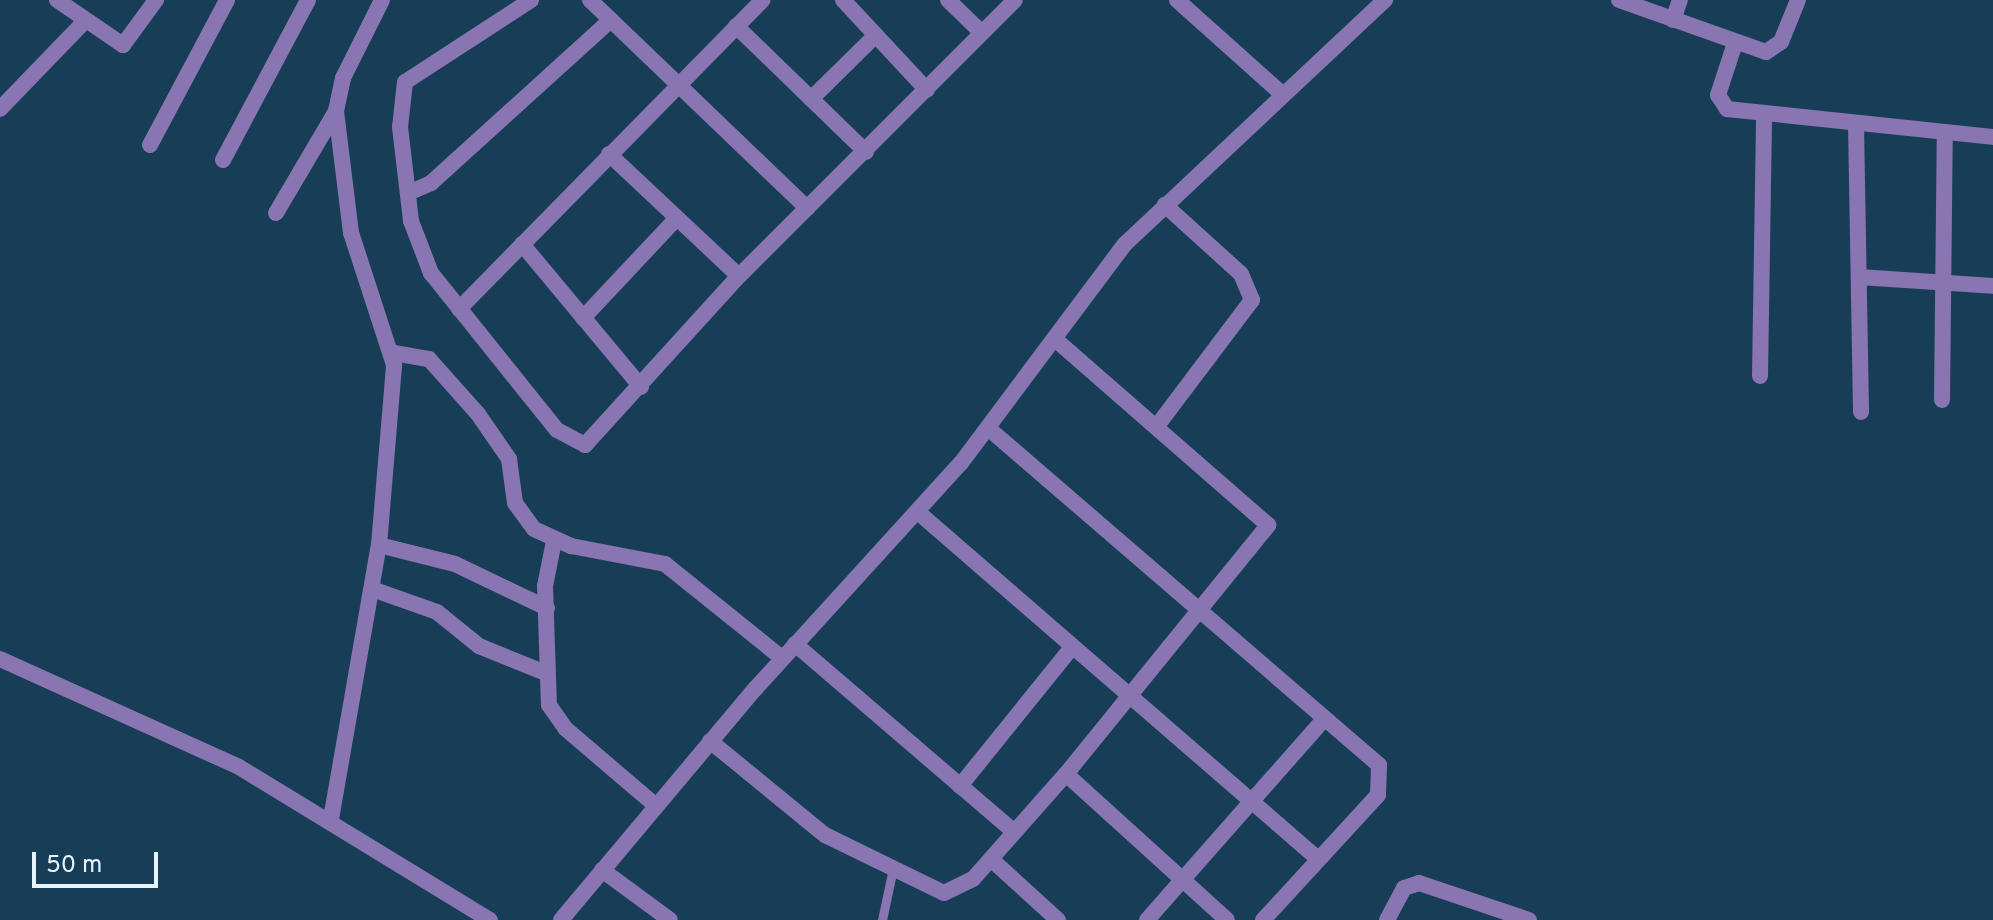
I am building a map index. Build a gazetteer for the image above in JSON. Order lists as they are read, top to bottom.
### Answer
{
  "scale_bar": "50 m"
}
